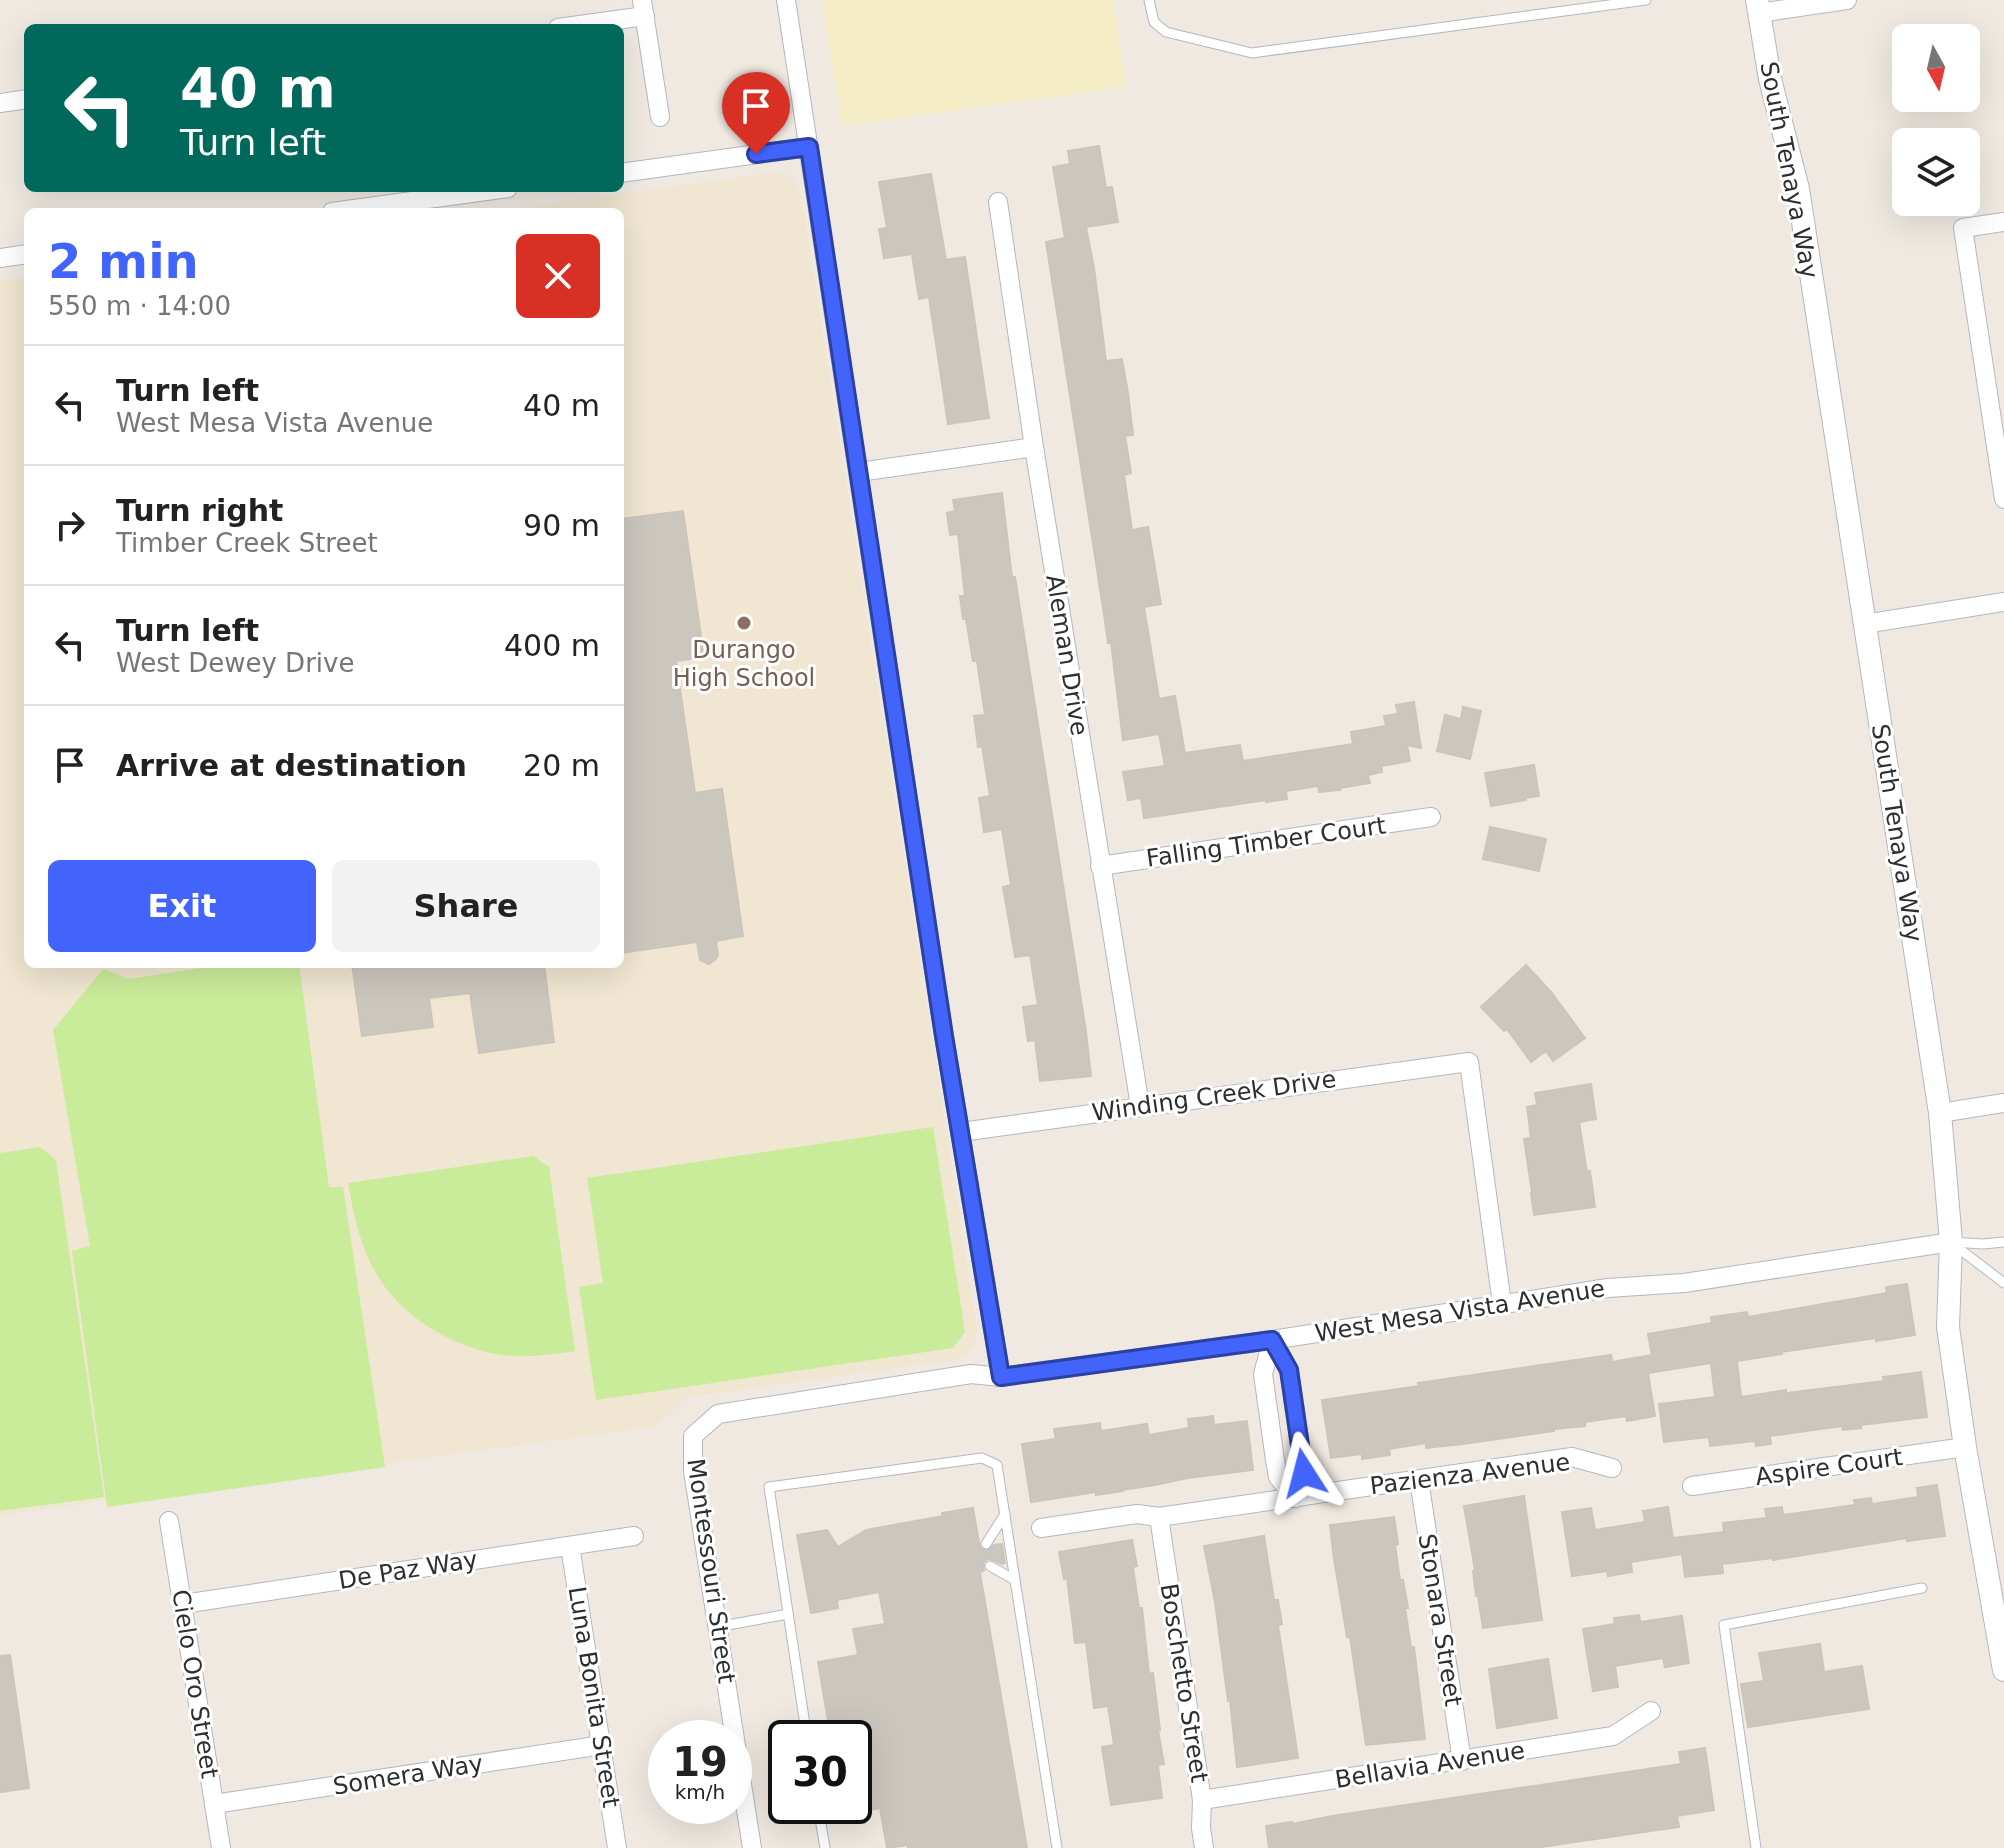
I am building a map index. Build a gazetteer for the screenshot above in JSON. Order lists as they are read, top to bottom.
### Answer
{
  "streets": {
    "street": [
      "South Tenaya Way",
      "Aleman Drive",
      "Falling Timber Court",
      "Winding Creek Drive",
      "West Mesa Vista Avenue",
      "Aspire Court",
      "Pazienza Avenue",
      "De Paz Way",
      "Montessouri Street",
      "Stonara Street",
      "Boschetto Street",
      "Cielo Oro Street",
      "Luna Bonita Street",
      "Bellavia Avenue",
      "Somera Way"
    ]
  },
  "crossings": [
    ["South Tenaya Way", "West Mesa Vista Avenue"],
    ["South Tenaya Way", "Aspire Court"],
    ["Aleman Drive", "Falling Timber Court"],
    ["Aleman Drive", "Winding Creek Drive"],
    ["Winding Creek Drive", "West Mesa Vista Avenue"],
    ["West Mesa Vista Avenue", "Montessouri Street"],
    ["Pazienza Avenue", "Stonara Street"],
    ["Pazienza Avenue", "Boschetto Street"],
    ["De Paz Way", "Cielo Oro Street"],
    ["De Paz Way", "Luna Bonita Street"],
    ["Stonara Street", "Bellavia Avenue"],
    ["Boschetto Street", "Bellavia Avenue"],
    ["Cielo Oro Street", "Somera Way"],
    ["Luna Bonita Street", "Somera Way"]
  ],
  "places": ["Durango High School"],
  "north": "bottom",
  "page": {
    "turn": ["40 m", "Turn left"],
    "heading": ["2 min", "550 m · 14:00"],
    "list": [
      {
        "name": "Turn left",
        "note": "West Mesa Vista Avenue",
        "value": "40 m"
      },
      {
        "name": "Turn right",
        "note": "Timber Creek Street",
        "value": "90 m"
      },
      {
        "name": "Turn left",
        "note": "West Dewey Drive",
        "value": "400 m"
      },
      {
        "name": "Arrive at destination",
        "value": "20 m"
      }
    ],
    "buttons": ["Exit", "Share"],
    "speed": "19 km/h",
    "limit": "30"
  }
}
